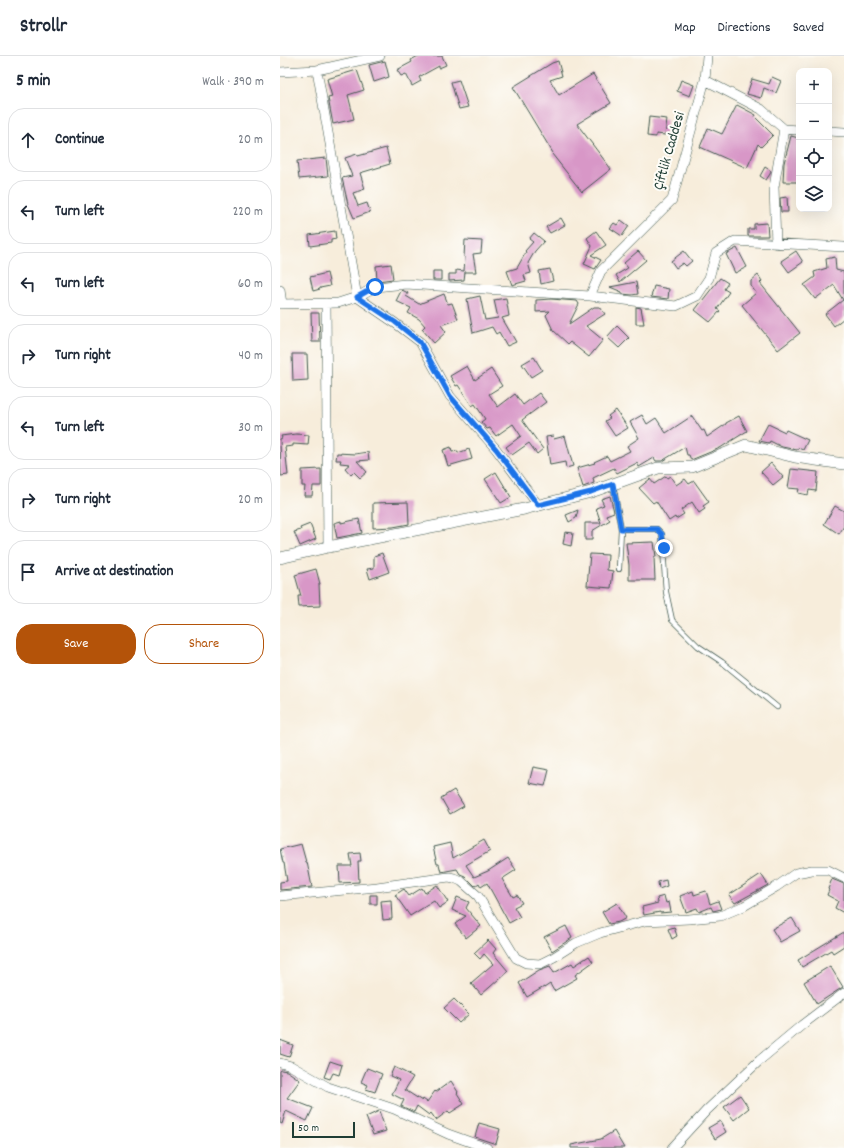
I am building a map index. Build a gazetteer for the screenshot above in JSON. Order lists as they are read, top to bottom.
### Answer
{
  "streets": {
    "street": ["Çiftlik Caddesi"]
  },
  "scale_bar": "50 m",
  "page": {
    "header": "Strollr",
    "nav": ["Map", "Directions", "Saved"],
    "heading": ["5 min", "Walk · 390 m"],
    "map_buttons": ["+", "−"],
    "list": [
      ["Continue", "20 m"],
      ["Turn left", "220 m"],
      ["Turn left", "60 m"],
      ["Turn right", "40 m"],
      ["Turn left", "30 m"],
      ["Turn right", "20 m"],
      "Arrive at destination"
    ],
    "buttons": ["Save", "Share"],
    "scale": "50 m"
  }
}
